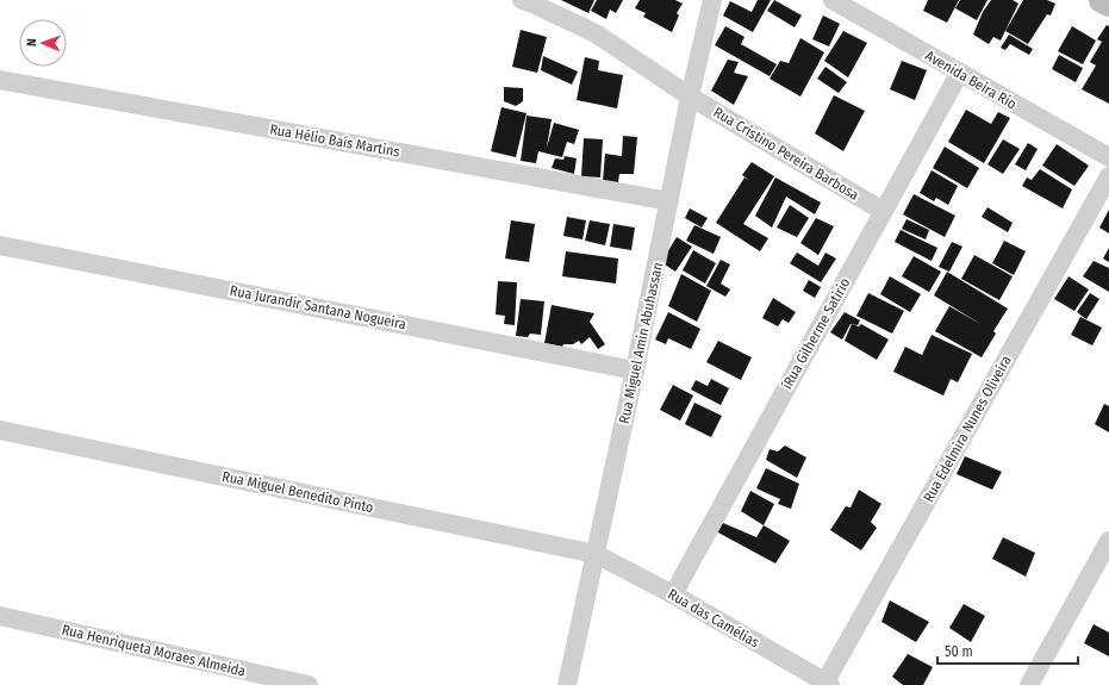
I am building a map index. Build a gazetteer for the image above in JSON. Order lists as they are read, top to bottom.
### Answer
{
  "streets": {
    "street": [
      "Avenida Beira Rio",
      "Rua Hélio Baís Martins",
      "Rua Cristino Pereira Barbosa",
      "Rua Jurandir Santana Nogueira",
      "íRua Gilherme Satirio",
      "Rua Miguel Amin Abuhassan",
      "Rua Edelmira Nunes Oliveira",
      "Rua Miguel Benedito Pinto",
      "Rua das Camélias",
      "Rua Henriqueta Moraes Almeida"
    ]
  },
  "crossings": [
    ["Avenida Beira Rio", "íRua Gilherme Satirio"],
    ["Rua Hélio Baís Martins", "Rua Miguel Amin Abuhassan"],
    ["Rua Cristino Pereira Barbosa", "íRua Gilherme Satirio"],
    ["Rua Cristino Pereira Barbosa", "Rua Miguel Amin Abuhassan"],
    ["Rua Jurandir Santana Nogueira", "Rua Miguel Amin Abuhassan"],
    ["íRua Gilherme Satirio", "Rua das Camélias"],
    ["Rua Miguel Amin Abuhassan", "Rua Miguel Benedito Pinto"],
    ["Rua Miguel Amin Abuhassan", "Rua das Camélias"],
    ["Rua Edelmira Nunes Oliveira", "Rua das Camélias"],
    ["Rua Miguel Benedito Pinto", "Rua das Camélias"]
  ],
  "scale_bar": "50 m",
  "north": "left"
}
